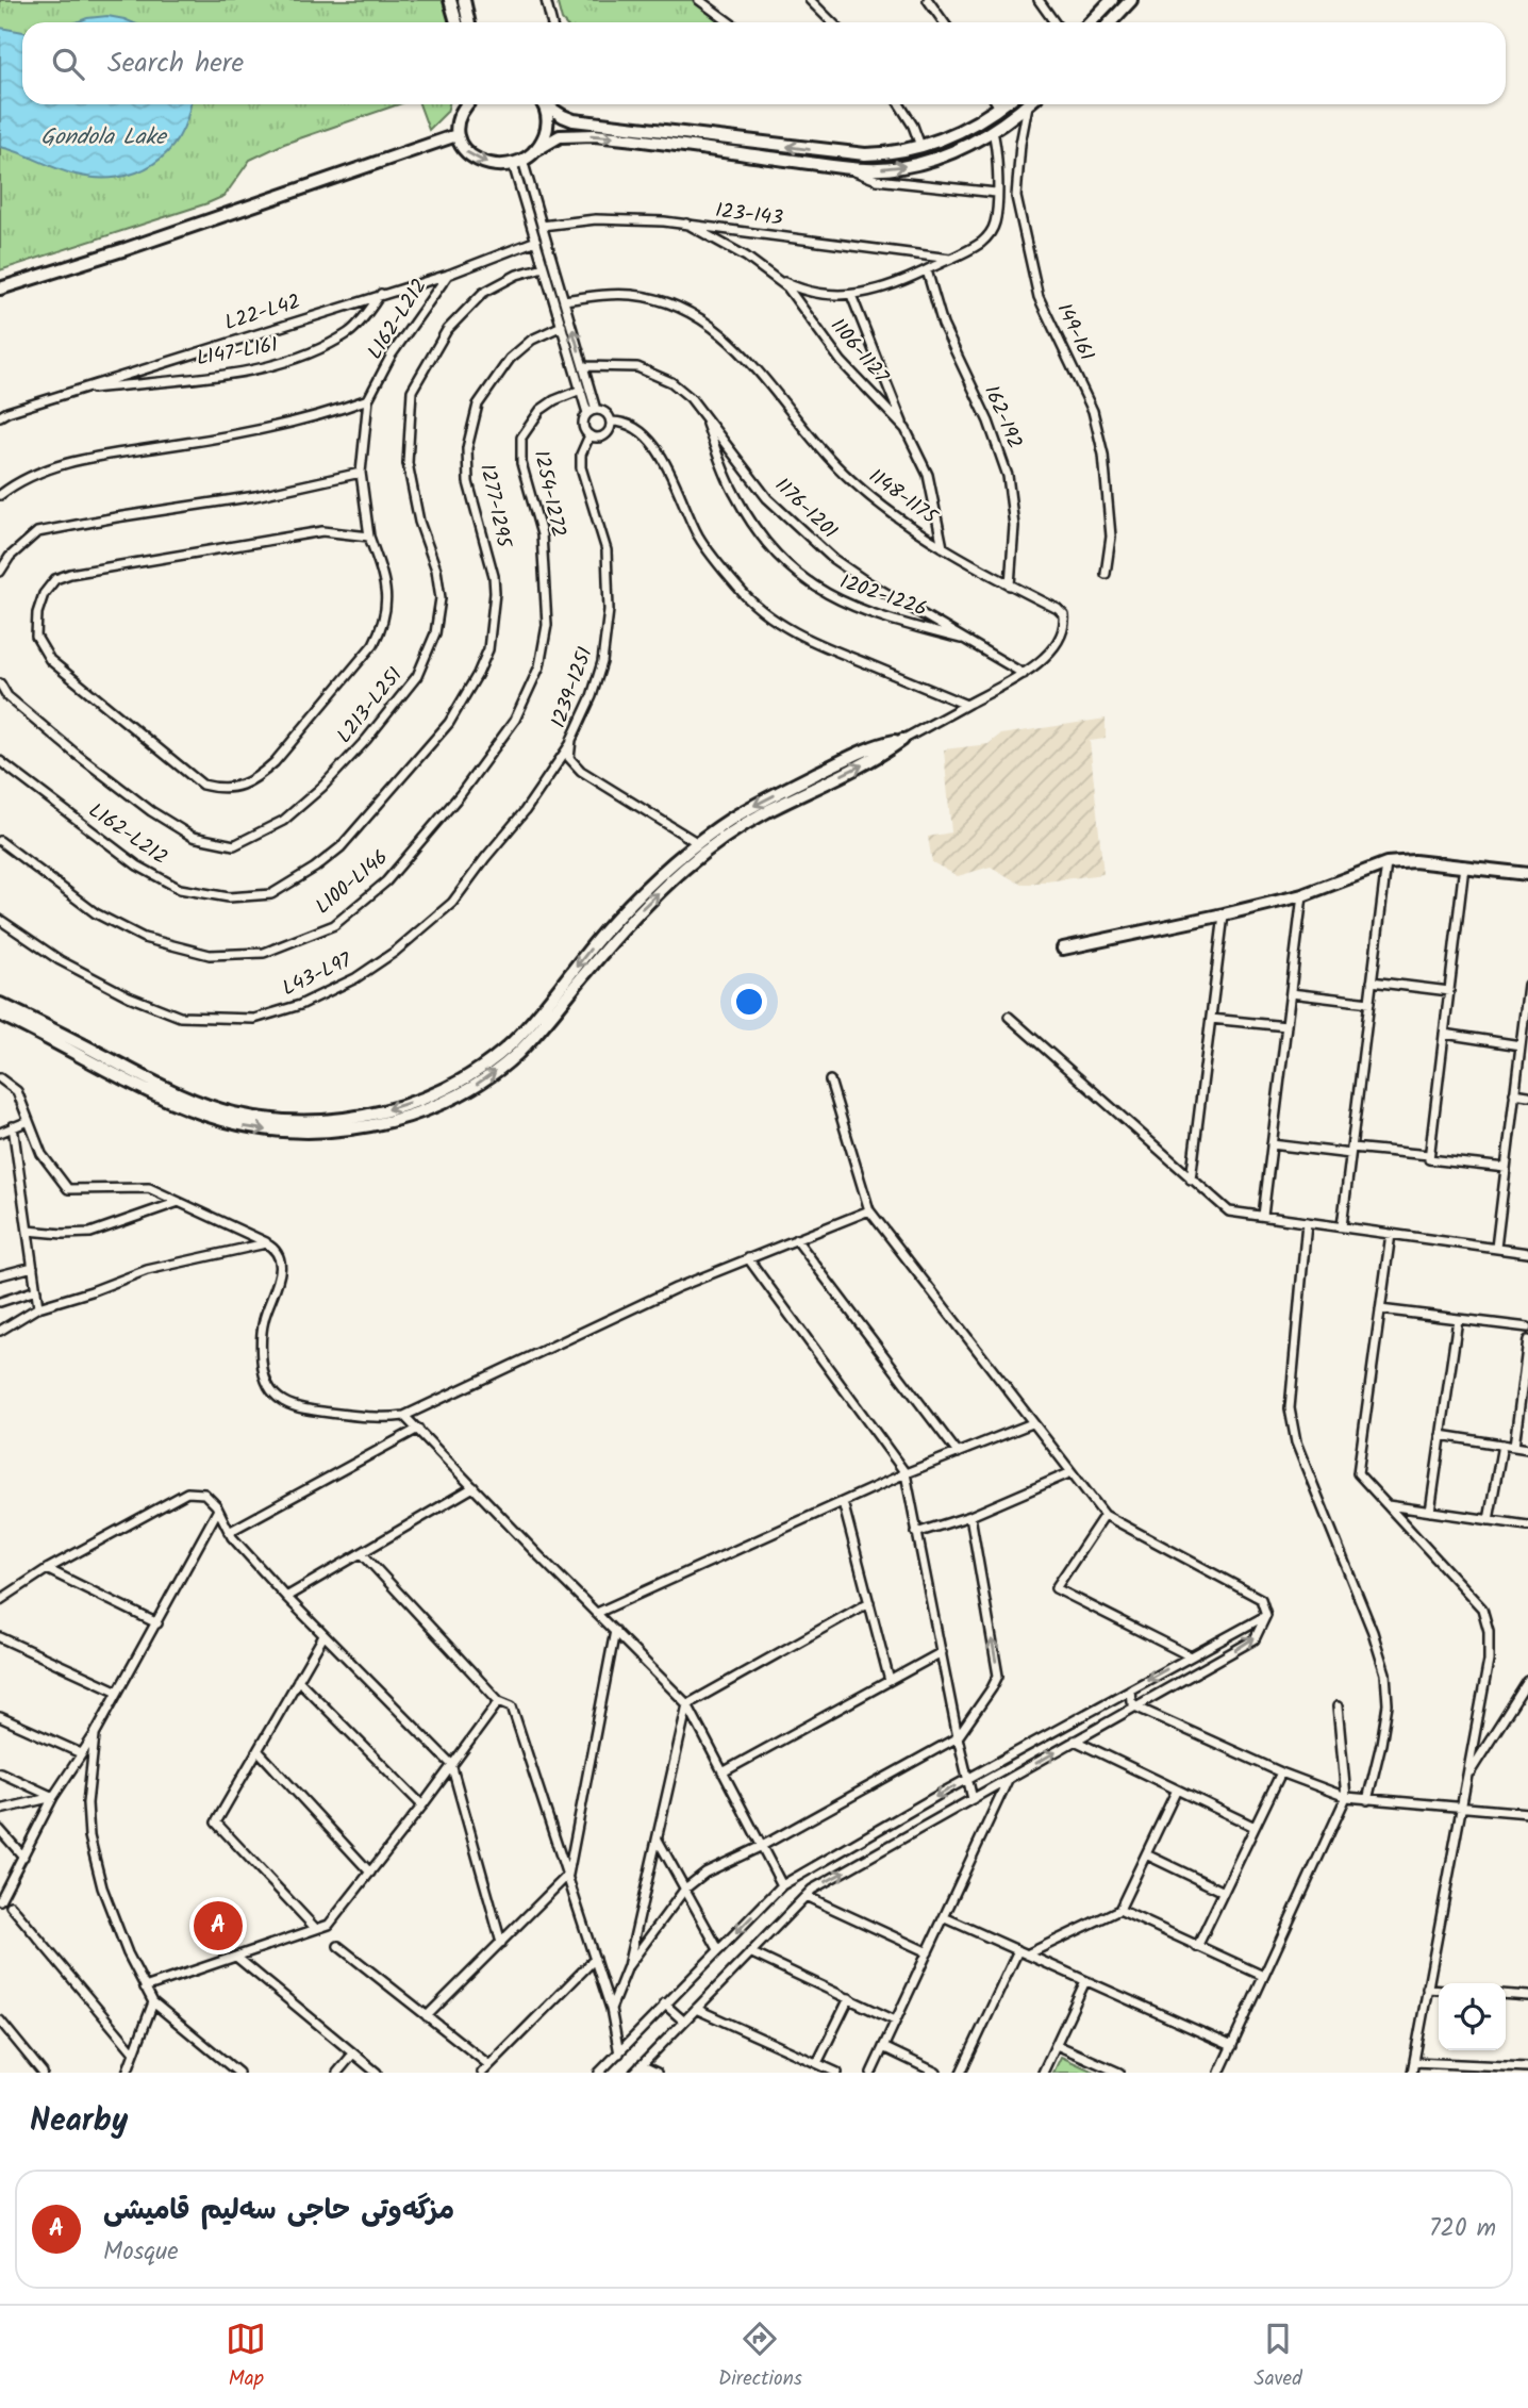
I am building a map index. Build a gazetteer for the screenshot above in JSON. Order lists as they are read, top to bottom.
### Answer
{
  "streets": {
    "street": [
      "I23-I43",
      "L22-L42",
      "L162-L212",
      "I49-I61",
      "I106-I127",
      "L147-L161",
      "I62-I92",
      "I254-I272",
      "I148-I175",
      "I277-I295",
      "I176-I201",
      "I202-I226",
      "I239-I251",
      "L213-L251",
      "L100-L146",
      "L43-L97"
    ]
  },
  "crossings": [
    ["I23-I43", "I106-I127"],
    ["L22-L42", "L162-L212"],
    ["L22-L42", "L147-L161"],
    ["L162-L212", "I277-I295"],
    ["I106-I127", "I148-I175"],
    ["I62-I92", "I148-I175"],
    ["I254-I272", "L100-L146"],
    ["I148-I175", "I176-I201"],
    ["I176-I201", "I202-I226"],
    ["I239-I251", "L43-L97"]
  ],
  "water": ["Gondola Lake"],
  "page": {
    "search": "Search here",
    "pins": "A",
    "heading": "Nearby",
    "list": [
      {
        "mark": "A",
        "name": "مزگەوتی حاجی سەلیم قامیشی",
        "note": "Mosque",
        "value": "720 m"
      }
    ],
    "nav": ["Map", "Directions", "Saved"]
  }
}
